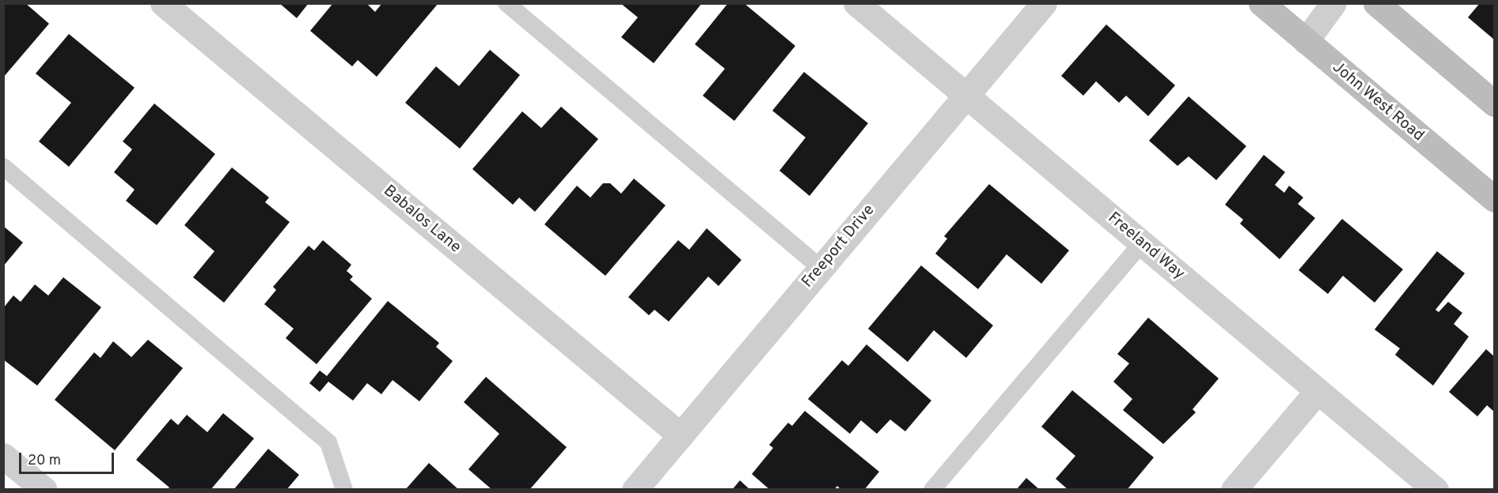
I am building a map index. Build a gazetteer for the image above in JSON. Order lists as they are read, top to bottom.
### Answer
{
  "streets": {
    "main road": ["John West Road"],
    "street": ["Babalos Lane", "Freeport Drive", "Freeland Way"]
  },
  "crossings": [
    ["Babalos Lane", "Freeport Drive"],
    ["Freeport Drive", "Freeland Way"]
  ],
  "scale_bar": "20 m"
}
